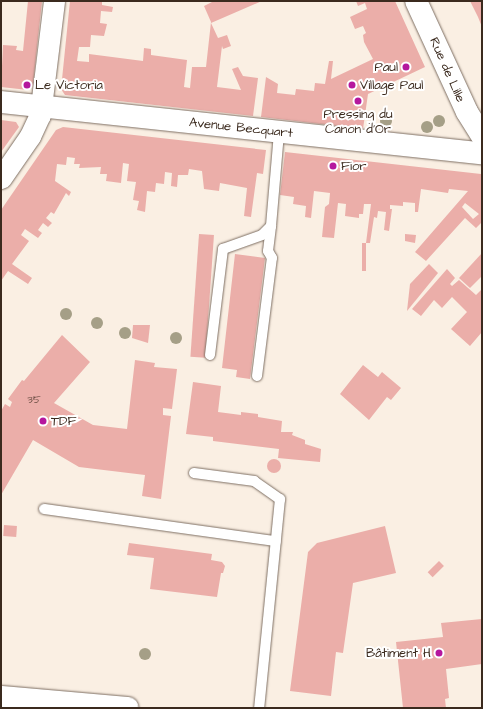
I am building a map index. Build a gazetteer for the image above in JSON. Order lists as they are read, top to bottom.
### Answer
{
  "streets": {
    "street": ["Rue de Lille", "Avenue Becquart"]
  },
  "places": [
    "Paul",
    "Le Victoria",
    "Village Paul",
    "Pressing du Canon d'Or",
    "Fior",
    "TDF",
    "Bâtiment H"
  ],
  "house_numbers": ["35"]
}
